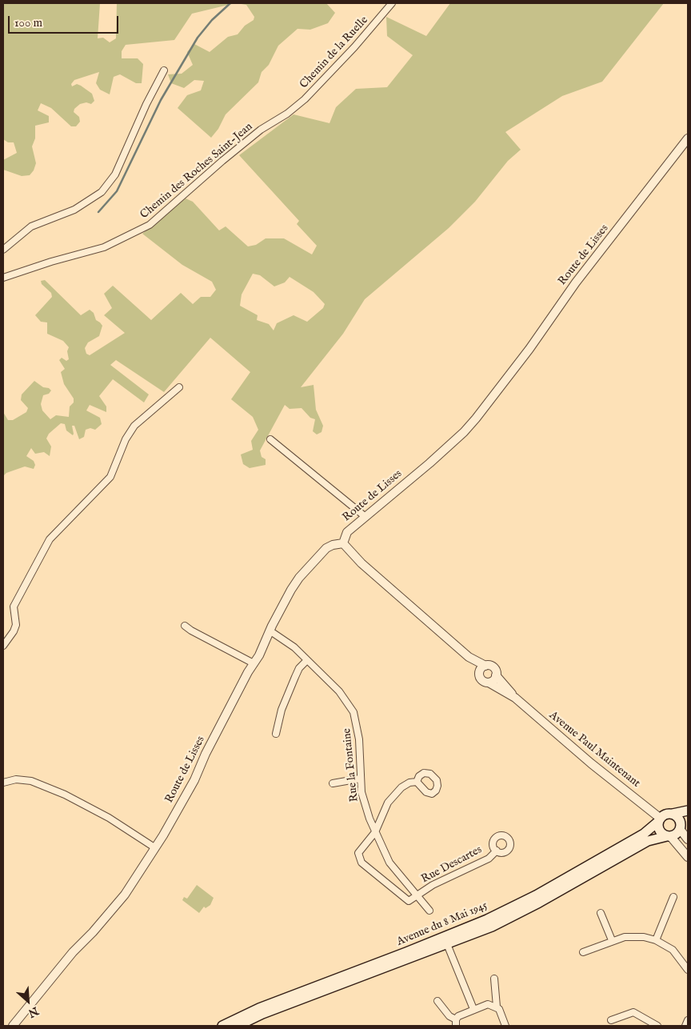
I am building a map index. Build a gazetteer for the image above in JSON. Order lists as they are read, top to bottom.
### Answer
{
  "streets": {
    "main road": ["Avenue du 8 Mai 1945"],
    "street": [
      "Chemin de la Ruelle",
      "Chemin des Roches Saint-Jean",
      "Route de Lisses",
      "Avenue Paul Maintenant",
      "Rue la Fontaine",
      "Rue Descartes"
    ]
  },
  "crossings": [
    ["Chemin de la Ruelle", "Chemin des Roches Saint-Jean"],
    ["Route de Lisses", "Rue la Fontaine"],
    ["Avenue Paul Maintenant", "Avenue du 8 Mai 1945"],
    ["Rue la Fontaine", "Rue Descartes"]
  ],
  "scale_bar": "100 m",
  "north": "bottom right"
}
